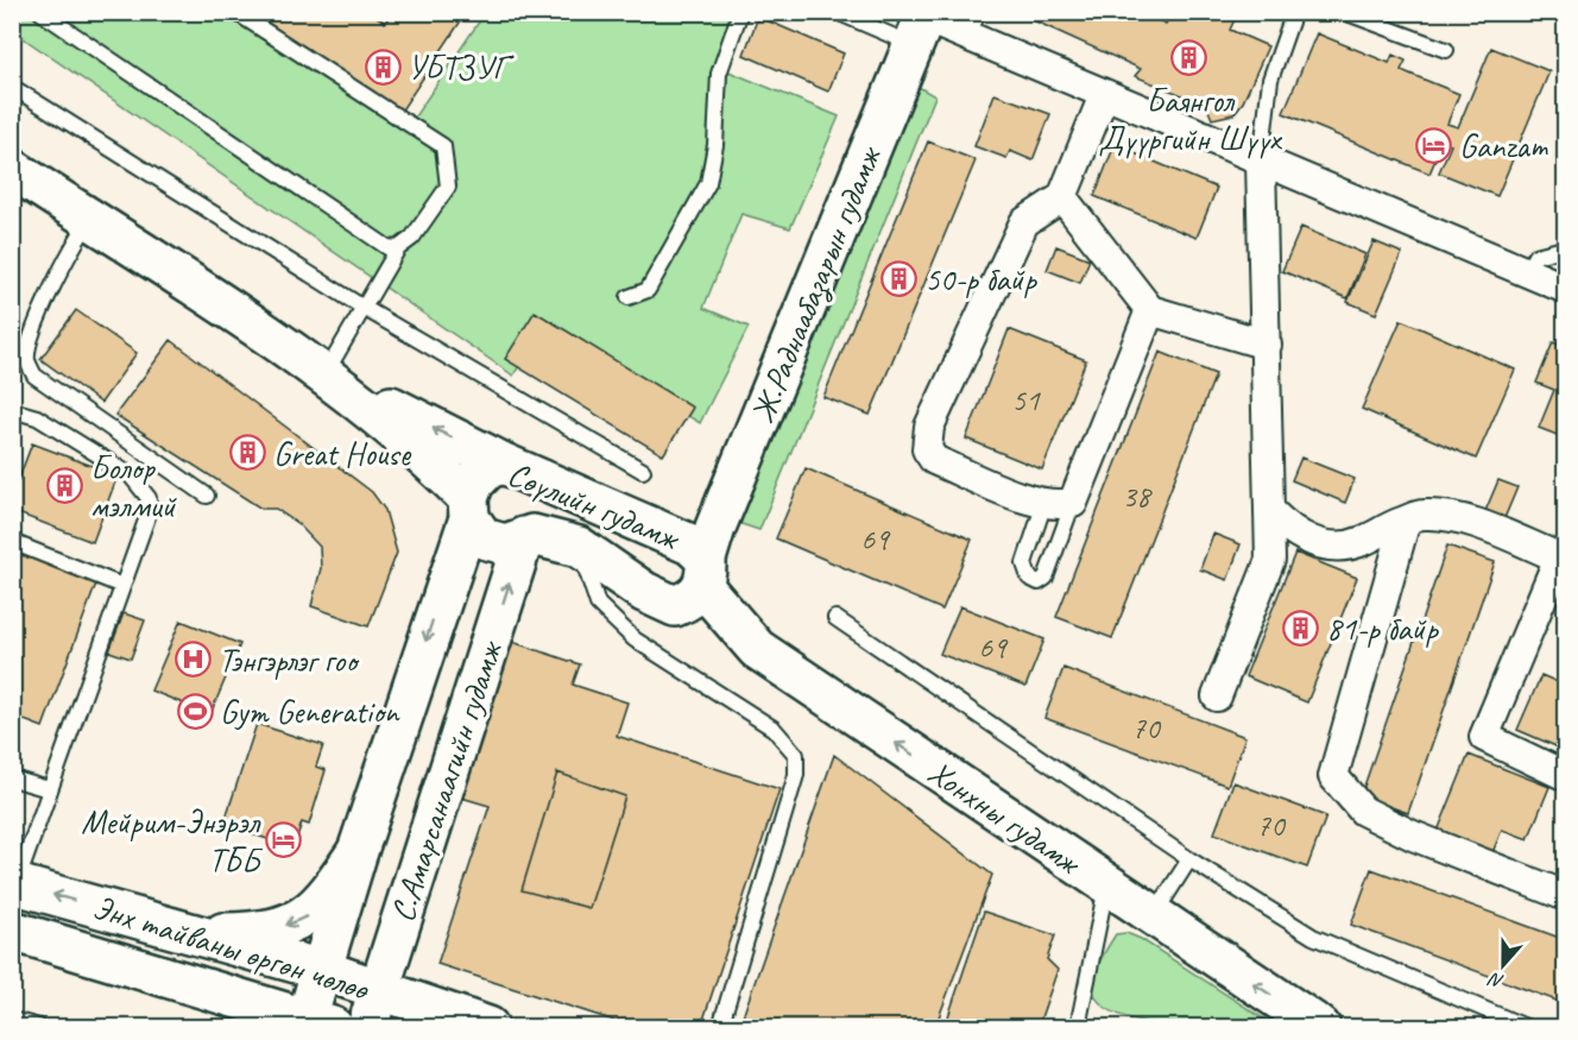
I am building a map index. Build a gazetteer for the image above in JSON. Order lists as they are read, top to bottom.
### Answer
{
  "streets": {
    "main road": [
      "Ж.Раднаабазарын гудамж",
      "Сөүлийн гудамж",
      "С.Амарсанаагийн гудамж",
      "Хонхны гудамж",
      "Энх тайваны өргөн чөлөө"
    ]
  },
  "crossings": [
    ["Ж.Раднаабазарын гудамж", "Сөүлийн гудамж"],
    ["Ж.Раднаабазарын гудамж", "Хонхны гудамж"],
    ["Сөүлийн гудамж", "С.Амарсанаагийн гудамж"],
    ["Сөүлийн гудамж", "Хонхны гудамж"],
    ["С.Амарсанаагийн гудамж", "Энх тайваны өргөн чөлөө"]
  ],
  "one_way": ["Хонхны гудамж"],
  "places": {
    "building": [
      "Баянгол Дүүргийн Шүүх",
      "УБТЗУГ",
      "50-р байр",
      "Great House",
      "Болор мэлмий",
      "81-р байр"
    ],
    "hotel": ["Ganzam", "Мейрим-Энэрэл ТББ"],
    "hospital": ["Тэнгэрлэг гоо"],
    "sports": ["Gym Generation"]
  },
  "house_numbers": [
    "51",
    "38",
    "69",
    "69",
    "70",
    "70"
  ],
  "north": "bottom"
}
